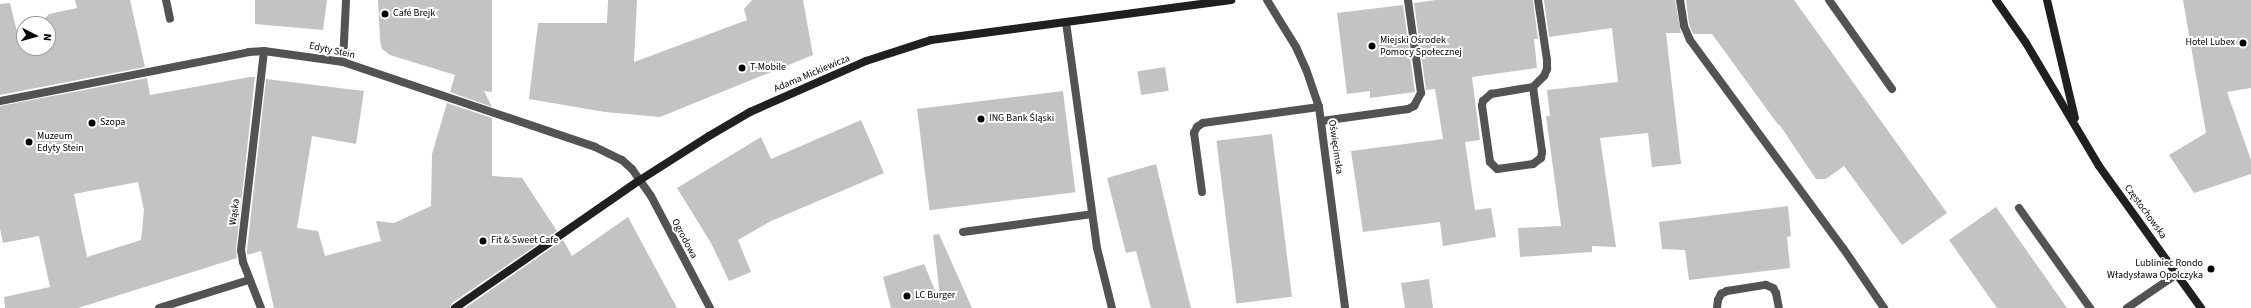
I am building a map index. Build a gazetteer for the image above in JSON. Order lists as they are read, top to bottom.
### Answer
{
  "streets": {
    "street": [
      "Edyty Stein",
      "Adama Mickiewicza",
      "Oświęcimska",
      "Wąska",
      "Częstochowska",
      "Ogrodowa"
    ]
  },
  "crossings": [
    ["Edyty Stein", "Adama Mickiewicza"],
    ["Edyty Stein", "Wąska"],
    ["Edyty Stein", "Ogrodowa"],
    ["Adama Mickiewicza", "Ogrodowa"]
  ],
  "places": [
    "Café Brejk",
    "Hotel Lubex",
    "Miejski Ośrodek Pomocy Społecznej",
    "T-Mobile",
    "ING Bank Śląski",
    "Szopa",
    "Muzeum Edyty Stein",
    "Fit & Sweet Cafe",
    "Lubliniec Rondo Władysława Opolczyka",
    "LC Burger"
  ],
  "north": "right"
}
